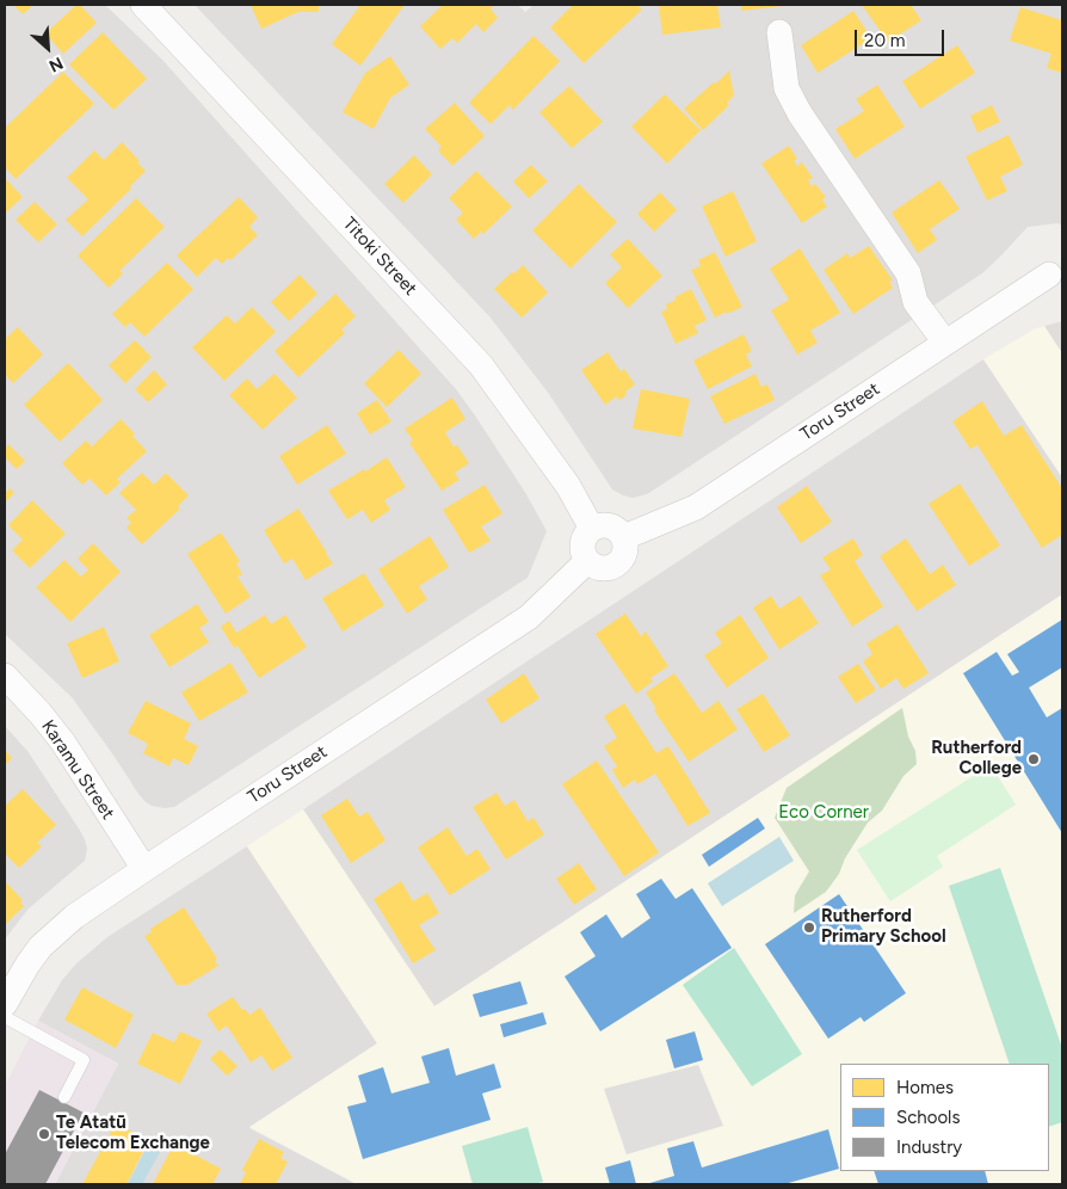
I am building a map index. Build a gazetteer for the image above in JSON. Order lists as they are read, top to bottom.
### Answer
{
  "streets": {
    "street": ["Titoki Street", "Toru Street", "Karamu Street"]
  },
  "crossings": [
    ["Titoki Street", "Toru Street"],
    ["Toru Street", "Karamu Street"]
  ],
  "parks": ["Eco Corner"],
  "places": ["Rutherford College", "Rutherford Primary School", "Te Atatū Telecom Exchange"],
  "legend": ["Homes", "Schools", "Industry"],
  "scale_bar": "20 m",
  "north": "bottom right"
}
